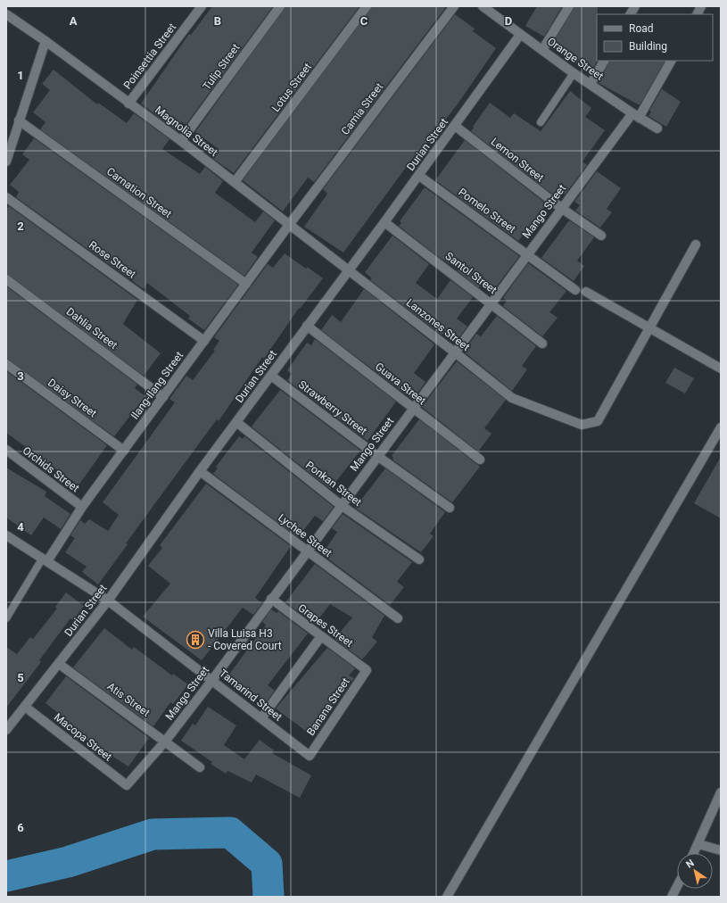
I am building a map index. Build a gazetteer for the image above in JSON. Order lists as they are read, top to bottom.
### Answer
{
  "streets": {
    "street": [
      "Poinsettia Street",
      "Orange Street",
      "Tulip Street",
      "Lotus Street",
      "Camia Street",
      "Magnolia Street",
      "Durian Street",
      "Lemon Street",
      "Carnation Street",
      "Pomelo Street",
      "Mango Street",
      "Rose Street",
      "Santol Street",
      "Lanzones Street",
      "Dahlia Street",
      "Guava Street",
      "Ilang-Ilang Street",
      "Daisy Street",
      "Strawberry Street",
      "Orchids Street",
      "Ponkan Street",
      "Lychee Street",
      "Grapes Street",
      "Tamarind Street",
      "Atis Street",
      "Banana Street",
      "Macopa Street"
    ]
  },
  "crossings": [
    ["Poinsettia Street", "Magnolia Street"],
    ["Orange Street", "Durian Street"],
    ["Orange Street", "Mango Street"],
    ["Tulip Street", "Magnolia Street"],
    ["Lotus Street", "Magnolia Street"],
    ["Camia Street", "Magnolia Street"],
    ["Camia Street", "Ilang-Ilang Street"],
    ["Magnolia Street", "Durian Street"],
    ["Magnolia Street", "Lanzones Street"],
    ["Magnolia Street", "Ilang-Ilang Street"],
    ["Durian Street", "Lemon Street"],
    ["Durian Street", "Pomelo Street"],
    ["Durian Street", "Santol Street"],
    ["Durian Street", "Lanzones Street"],
    ["Durian Street", "Guava Street"],
    ["Durian Street", "Strawberry Street"],
    ["Durian Street", "Ponkan Street"],
    ["Durian Street", "Lychee Street"],
    ["Durian Street", "Tamarind Street"],
    ["Durian Street", "Atis Street"],
    ["Durian Street", "Macopa Street"],
    ["Lemon Street", "Mango Street"],
    ["Carnation Street", "Ilang-Ilang Street"],
    ["Pomelo Street", "Mango Street"],
    ["Mango Street", "Santol Street"],
    ["Mango Street", "Lanzones Street"],
    ["Mango Street", "Guava Street"],
    ["Mango Street", "Strawberry Street"],
    ["Mango Street", "Ponkan Street"],
    ["Mango Street", "Lychee Street"],
    ["Mango Street", "Grapes Street"],
    ["Mango Street", "Tamarind Street"],
    ["Mango Street", "Atis Street"],
    ["Mango Street", "Macopa Street"],
    ["Rose Street", "Ilang-Ilang Street"],
    ["Dahlia Street", "Ilang-Ilang Street"],
    ["Ilang-Ilang Street", "Daisy Street"],
    ["Ilang-Ilang Street", "Orchids Street"],
    ["Ilang-Ilang Street", "Tamarind Street"],
    ["Grapes Street", "Banana Street"],
    ["Tamarind Street", "Banana Street"]
  ],
  "places": {
    "building": ["Villa Luisa H3 - Covered Court"]
  },
  "legend": ["Road", "Building"],
  "north": "top left",
  "grid": {
    "columns": [
      "A",
      "B",
      "C",
      "D"
    ],
    "rows": [
      "1",
      "2",
      "3",
      "4",
      "5",
      "6"
    ]
  }
}
